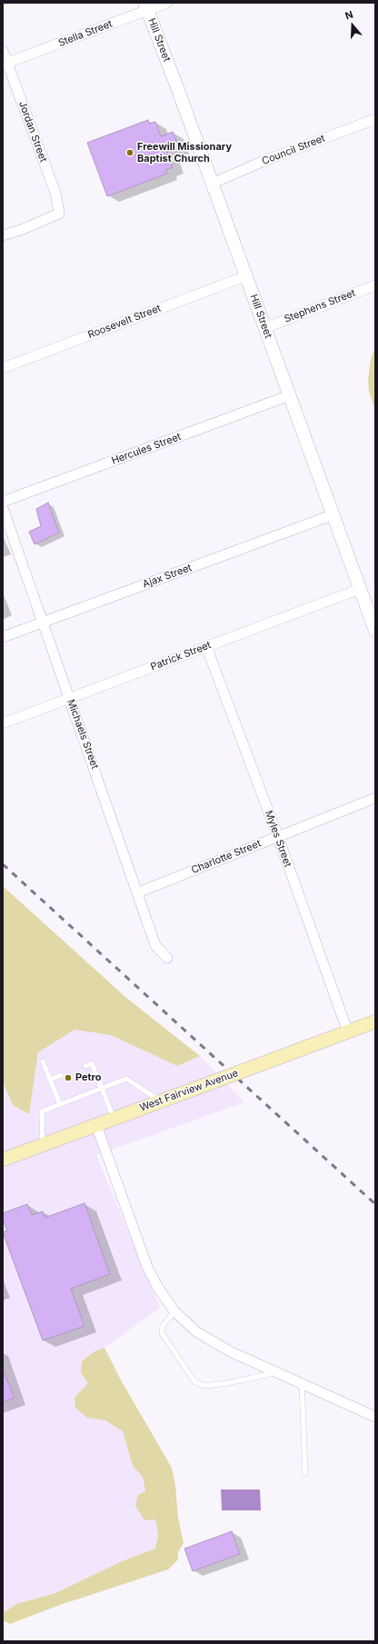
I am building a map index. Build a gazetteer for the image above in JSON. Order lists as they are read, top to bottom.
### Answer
{
  "streets": {
    "main road": ["West Fairview Avenue"],
    "street": [
      "Stella Street",
      "Hill Street",
      "Jordan Street",
      "Council Street",
      "Stephens Street",
      "Roosevelt Street",
      "Hercules Street",
      "Ajax Street",
      "Patrick Street",
      "Michaels Street",
      "Myles Street",
      "Charlotte Street"
    ]
  },
  "crossings": [
    ["Stella Street", "Hill Street"],
    ["Stella Street", "Jordan Street"],
    ["Hill Street", "Council Street"],
    ["Hill Street", "Stephens Street"],
    ["Hill Street", "Roosevelt Street"],
    ["Hill Street", "Hercules Street"],
    ["Hill Street", "Ajax Street"],
    ["Hill Street", "Patrick Street"],
    ["Ajax Street", "Michaels Street"],
    ["Patrick Street", "Michaels Street"],
    ["Patrick Street", "Myles Street"],
    ["Michaels Street", "Charlotte Street"],
    ["Myles Street", "Charlotte Street"],
    ["Myles Street", "West Fairview Avenue"]
  ],
  "places": ["Freewill Missionary Baptist Church", "Petro"],
  "north": "top"
}
